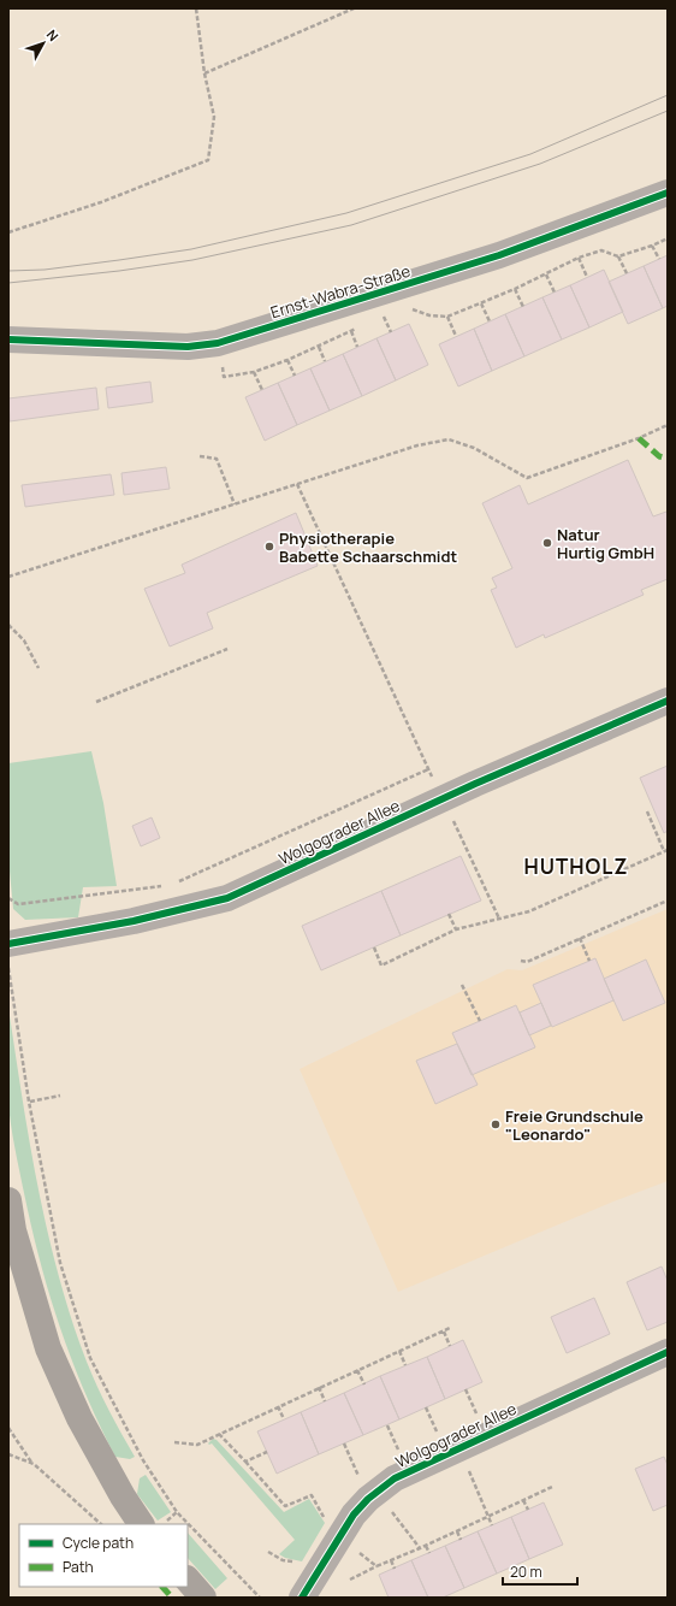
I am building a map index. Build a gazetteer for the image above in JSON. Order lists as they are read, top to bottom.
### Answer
{
  "streets": {
    "street": ["Ernst-Wabra-Straße", "Wolgograder Allee"]
  },
  "districts": ["HUTHOLZ"],
  "places": ["Natur Hurtig GmbH", "Physiotherapie Babette Schaarschmidt", "Freie Grundschule \"Leonardo\""],
  "legend": ["Cycle path", "Path"],
  "scale_bar": "20 m",
  "north": "top right"
}
